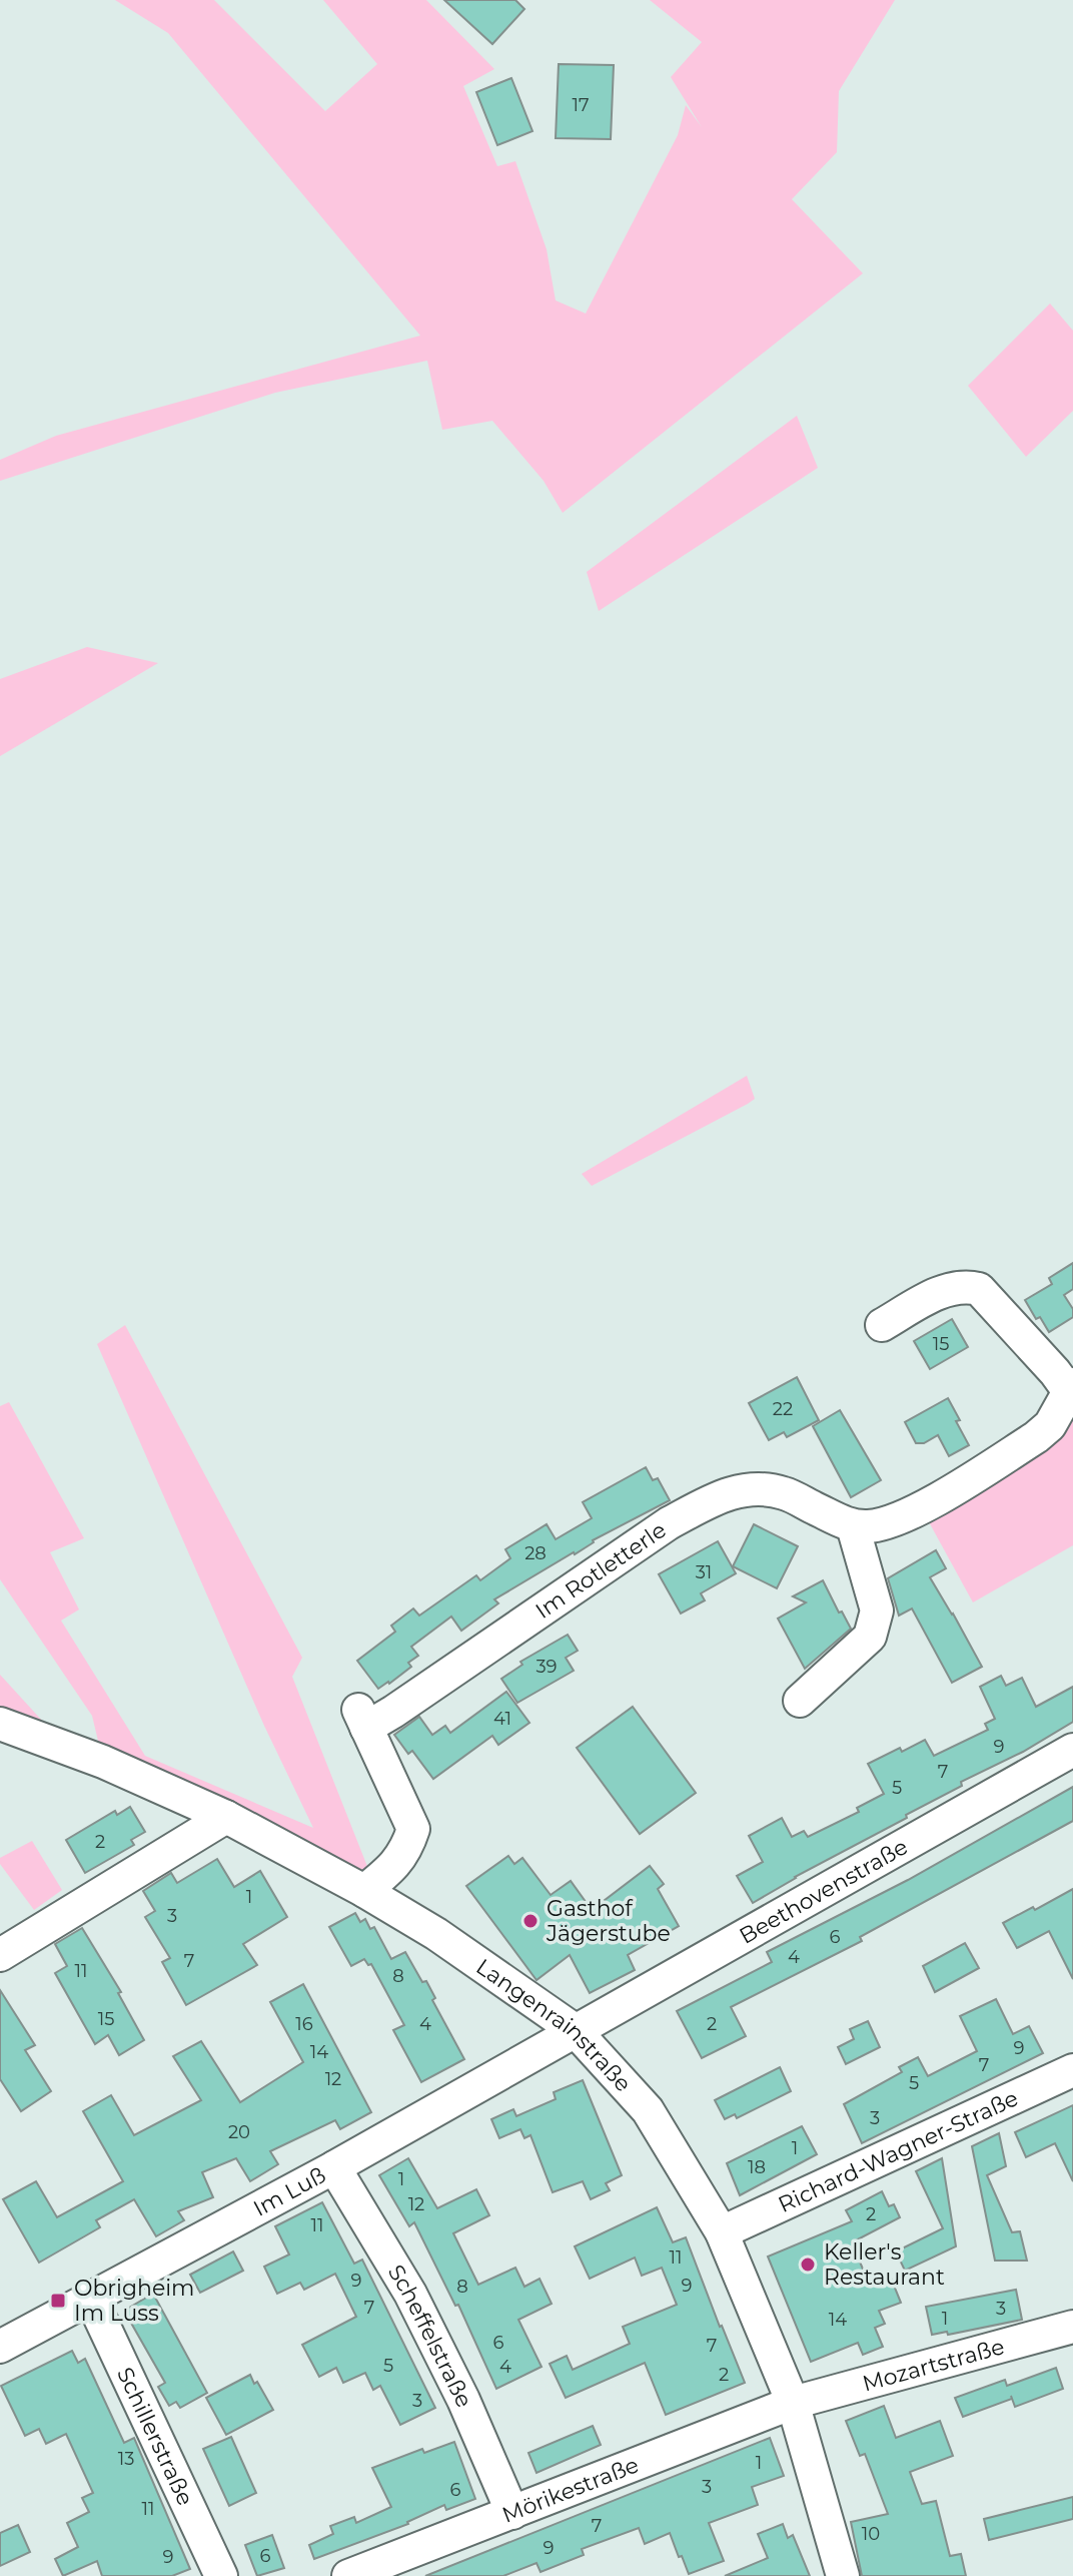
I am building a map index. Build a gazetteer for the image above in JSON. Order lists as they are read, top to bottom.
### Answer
{
  "streets": {
    "street": [
      "Im Rotletterle",
      "Beethovenstraße",
      "Langenrainstraße",
      "Richard-Wagner-Straße",
      "Im Luß",
      "Scheffelstraße",
      "Mozartstraße",
      "Schillerstraße",
      "Mörikestraße"
    ]
  },
  "crossings": [
    ["Im Rotletterle", "Langenrainstraße"],
    ["Beethovenstraße", "Langenrainstraße"],
    ["Beethovenstraße", "Im Luß"],
    ["Langenrainstraße", "Richard-Wagner-Straße"],
    ["Langenrainstraße", "Im Luß"],
    ["Langenrainstraße", "Mozartstraße"],
    ["Langenrainstraße", "Mörikestraße"],
    ["Im Luß", "Scheffelstraße"],
    ["Im Luß", "Schillerstraße"],
    ["Scheffelstraße", "Mörikestraße"],
    ["Mozartstraße", "Mörikestraße"]
  ],
  "places": {
    "other": ["Gasthof Jägerstube", "Keller's Restaurant"],
    "transit": ["Obrigheim Im Luss"]
  },
  "house_numbers": [
    "17",
    "15",
    "22",
    "28",
    "31",
    "39",
    "41",
    "9",
    "7",
    "5",
    "2",
    "1",
    "3",
    "6",
    "4",
    "7",
    "11",
    "8",
    "15",
    "16",
    "4",
    "2",
    "9",
    "14",
    "7",
    "12",
    "5",
    "3",
    "20",
    "1",
    "18",
    "1",
    "12",
    "2",
    "11",
    "11",
    "9",
    "9",
    "8",
    "7",
    "3",
    "1",
    "14",
    "6",
    "7",
    "5",
    "4",
    "2",
    "3",
    "13",
    "1",
    "3",
    "6",
    "11",
    "7",
    "10",
    "9",
    "6",
    "9"
  ]
}
